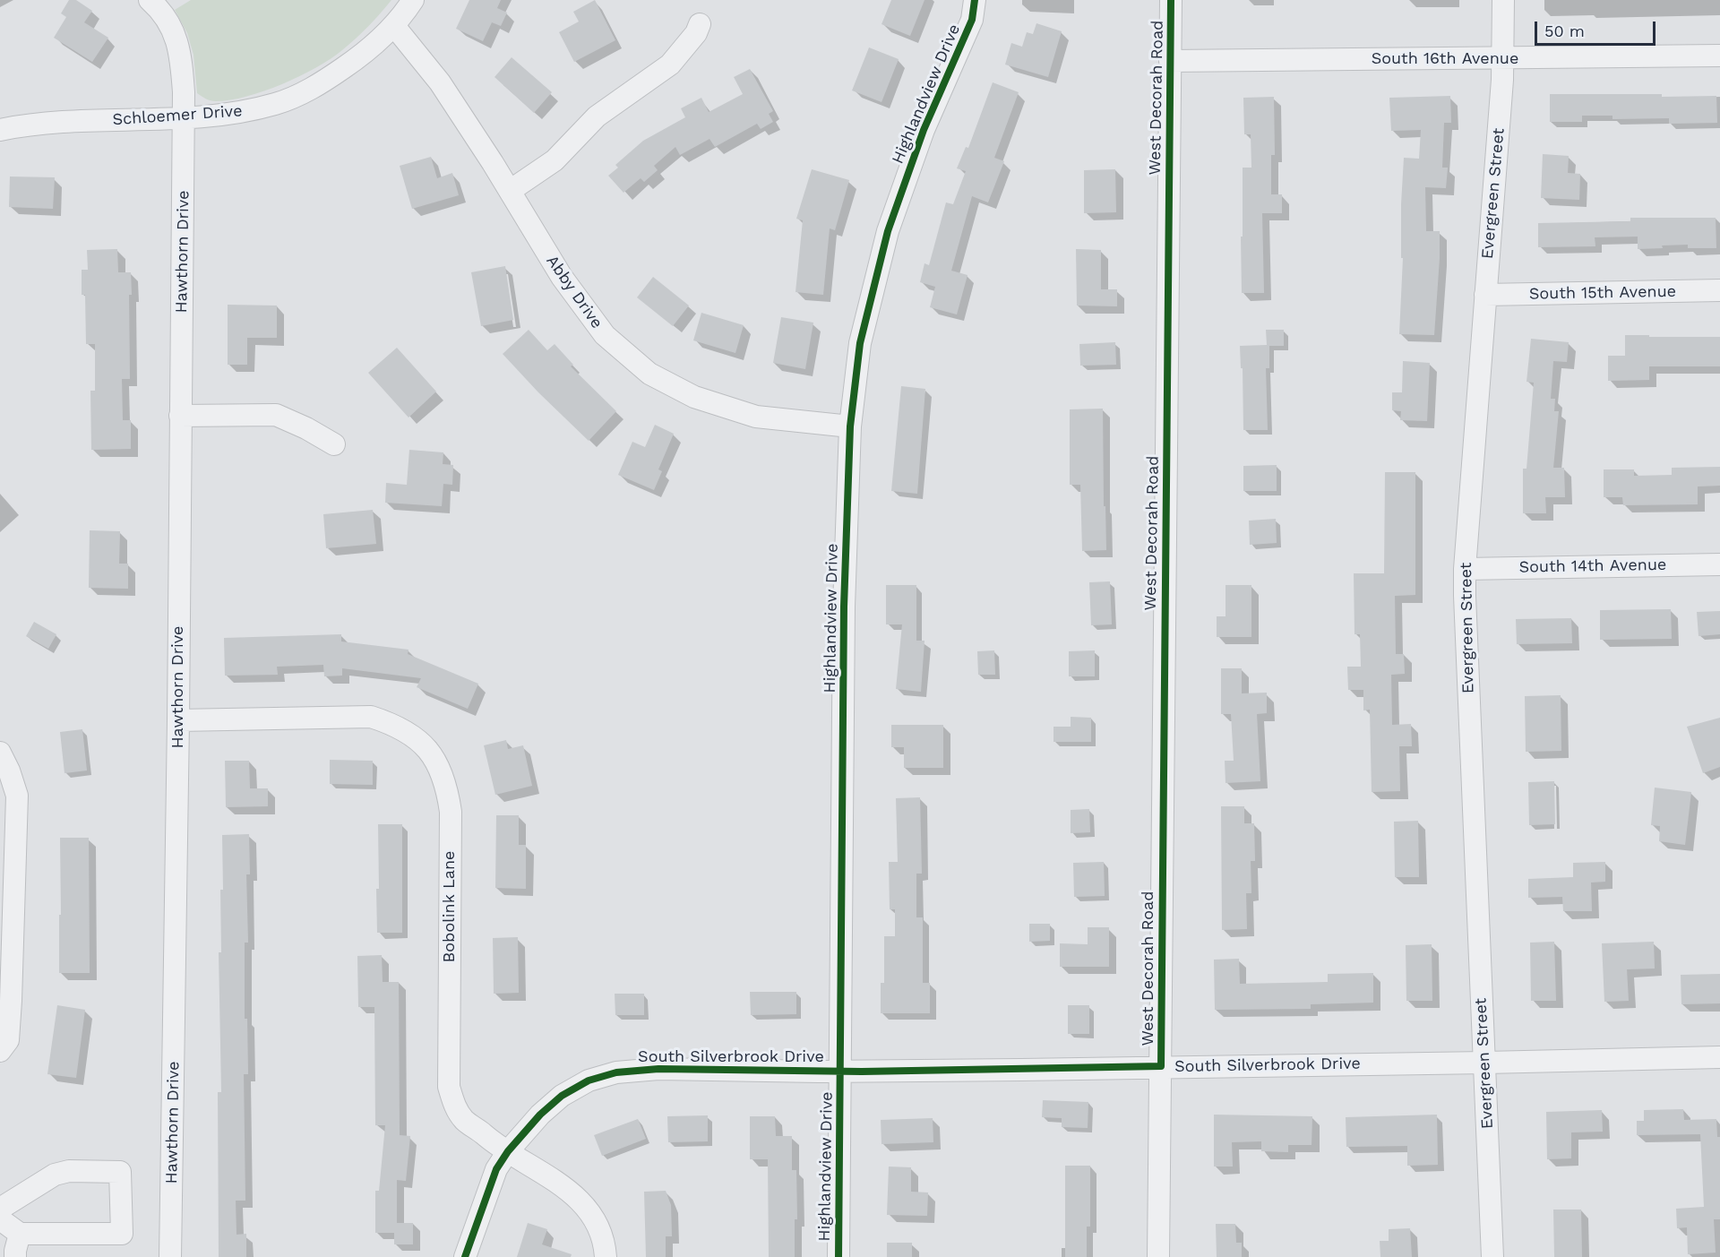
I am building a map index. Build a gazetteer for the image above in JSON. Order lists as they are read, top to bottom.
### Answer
{
  "streets": {
    "street": [
      "South 16th Avenue",
      "Highlandview Drive",
      "West Decorah Road",
      "Schloemer Drive",
      "Evergreen Street",
      "Hawthorn Drive",
      "Abby Drive",
      "South 15th Avenue",
      "South 14th Avenue",
      "Bobolink Lane",
      "South Silverbrook Drive"
    ]
  },
  "crossings": [
    ["South 16th Avenue", "West Decorah Road"],
    ["South 16th Avenue", "Evergreen Street"],
    ["Highlandview Drive", "Abby Drive"],
    ["Highlandview Drive", "South Silverbrook Drive"],
    ["West Decorah Road", "South Silverbrook Drive"],
    ["Schloemer Drive", "Hawthorn Drive"],
    ["Schloemer Drive", "Abby Drive"],
    ["Evergreen Street", "South 15th Avenue"],
    ["Evergreen Street", "South 14th Avenue"],
    ["Evergreen Street", "South Silverbrook Drive"],
    ["Hawthorn Drive", "Bobolink Lane"],
    ["Bobolink Lane", "South Silverbrook Drive"]
  ],
  "scale_bar": "50 m"
}
